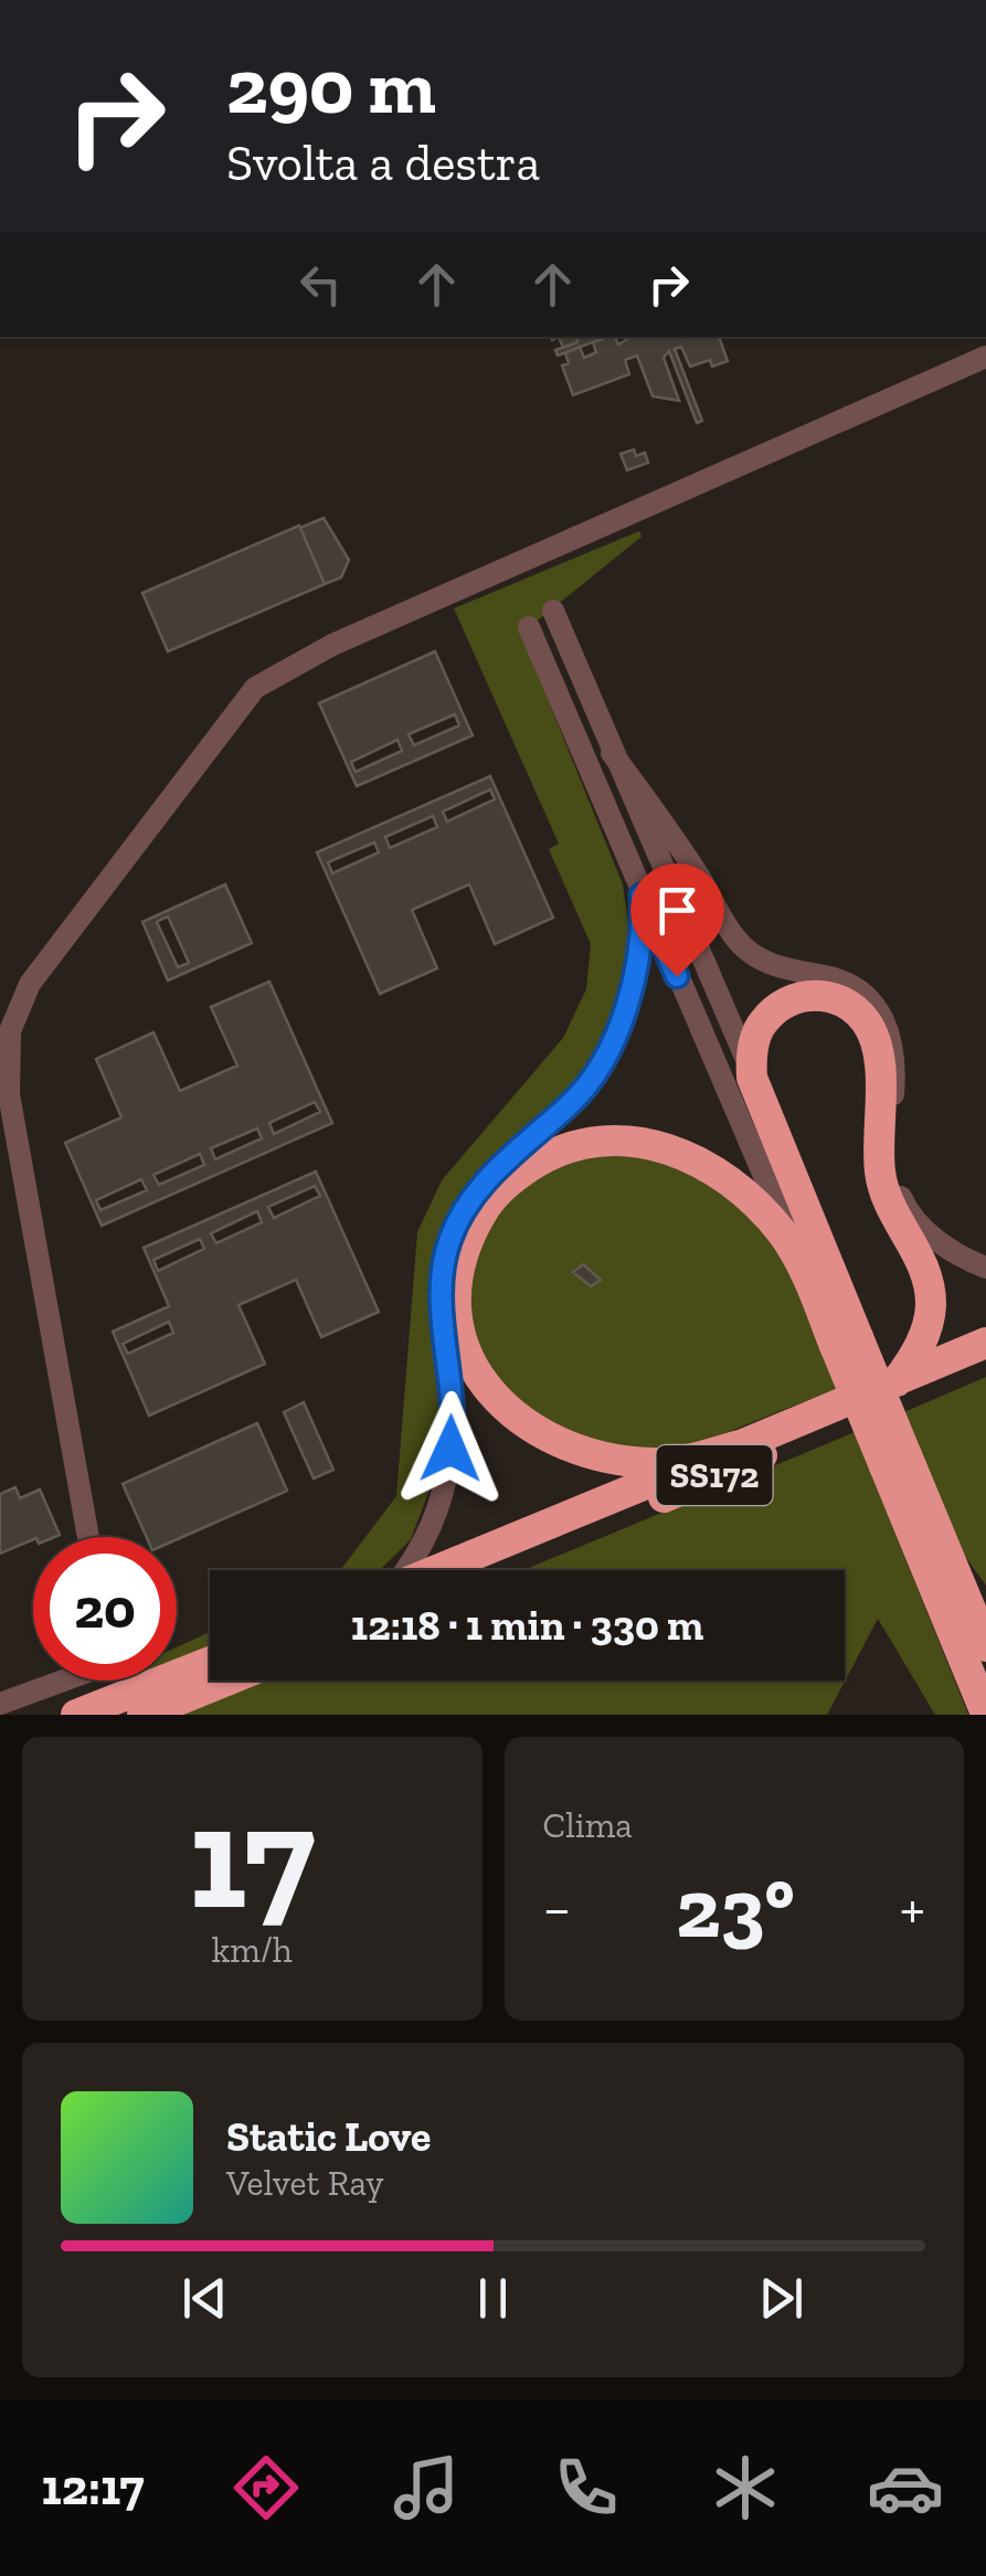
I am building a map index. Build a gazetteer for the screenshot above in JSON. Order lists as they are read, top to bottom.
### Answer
{
  "streets": {
    "highway": ["SS172"]
  },
  "page": {
    "turn": ["290 m", "Svolta a destra"],
    "limit": "20",
    "trip": "12:18 · 1 min · 330 m",
    "tile": [
      ["17", "km/h"],
      "Clima"
    ],
    "heat": ["−", "23°", "+"],
    "song": ["Static Love", "Velvet Ray"],
    "tabs": "12:17"
  }
}
